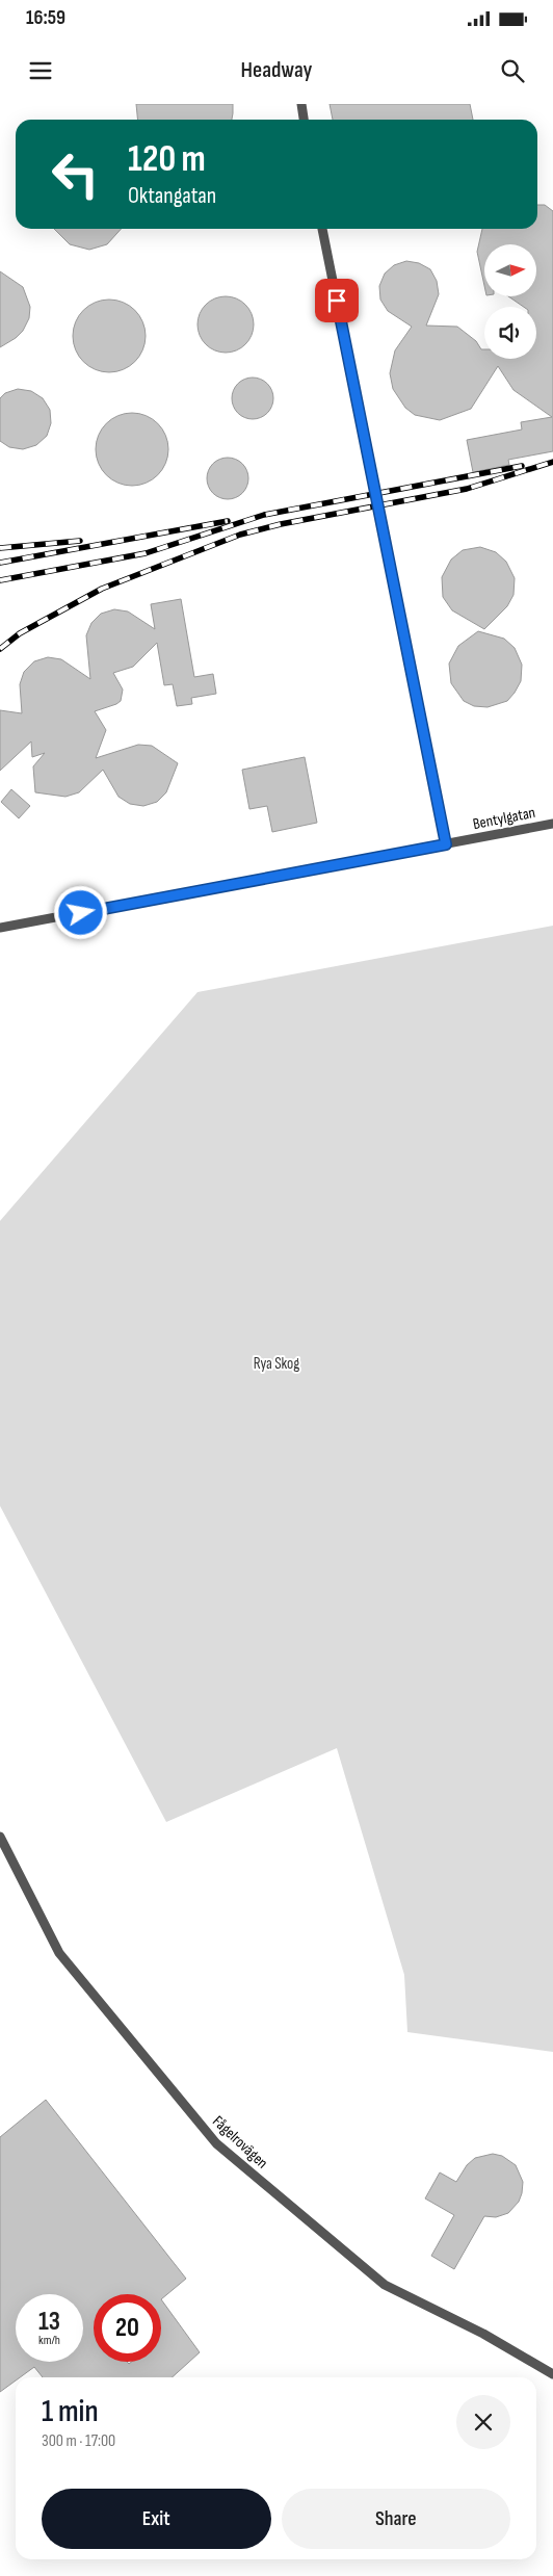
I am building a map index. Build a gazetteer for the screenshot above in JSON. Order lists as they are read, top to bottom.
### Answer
{
  "streets": {
    "lane": ["Bentylgatan", "Fågelrovägen"]
  },
  "parks": ["Rya Skog"],
  "north": "right",
  "page": {
    "status": "16:59",
    "header": "Headway",
    "turn": ["120 m", "Oktangatan"],
    "speed": "13 km/h",
    "limit": "20",
    "heading": ["1 min", "300 m · 17:00"],
    "buttons": ["Exit", "Share"]
  }
}
